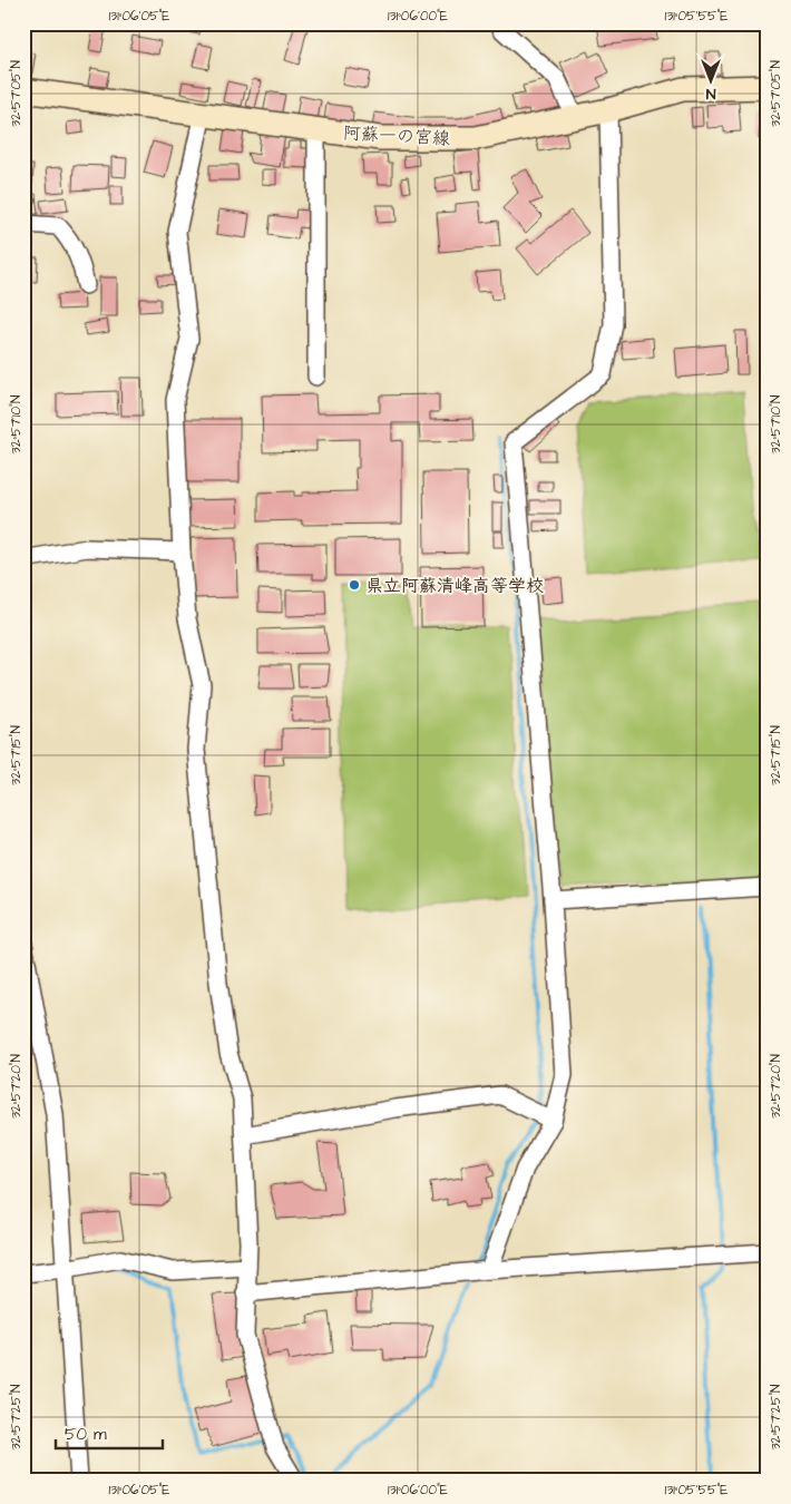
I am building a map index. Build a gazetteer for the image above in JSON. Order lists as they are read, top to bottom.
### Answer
{
  "streets": {
    "main road": ["阿蘇一の宮線"]
  },
  "places": ["県立阿蘇清峰高等学校"],
  "scale_bar": "50 m",
  "north": "bottom",
  "coordinates": [
    "131°06'05\"E",
    "131°06'00\"E",
    "131°05'55\"E",
    "32°57'05\"N",
    "32°57'10\"N",
    "32°57'15\"N",
    "32°57'20\"N",
    "32°57'25\"N"
  ]
}
